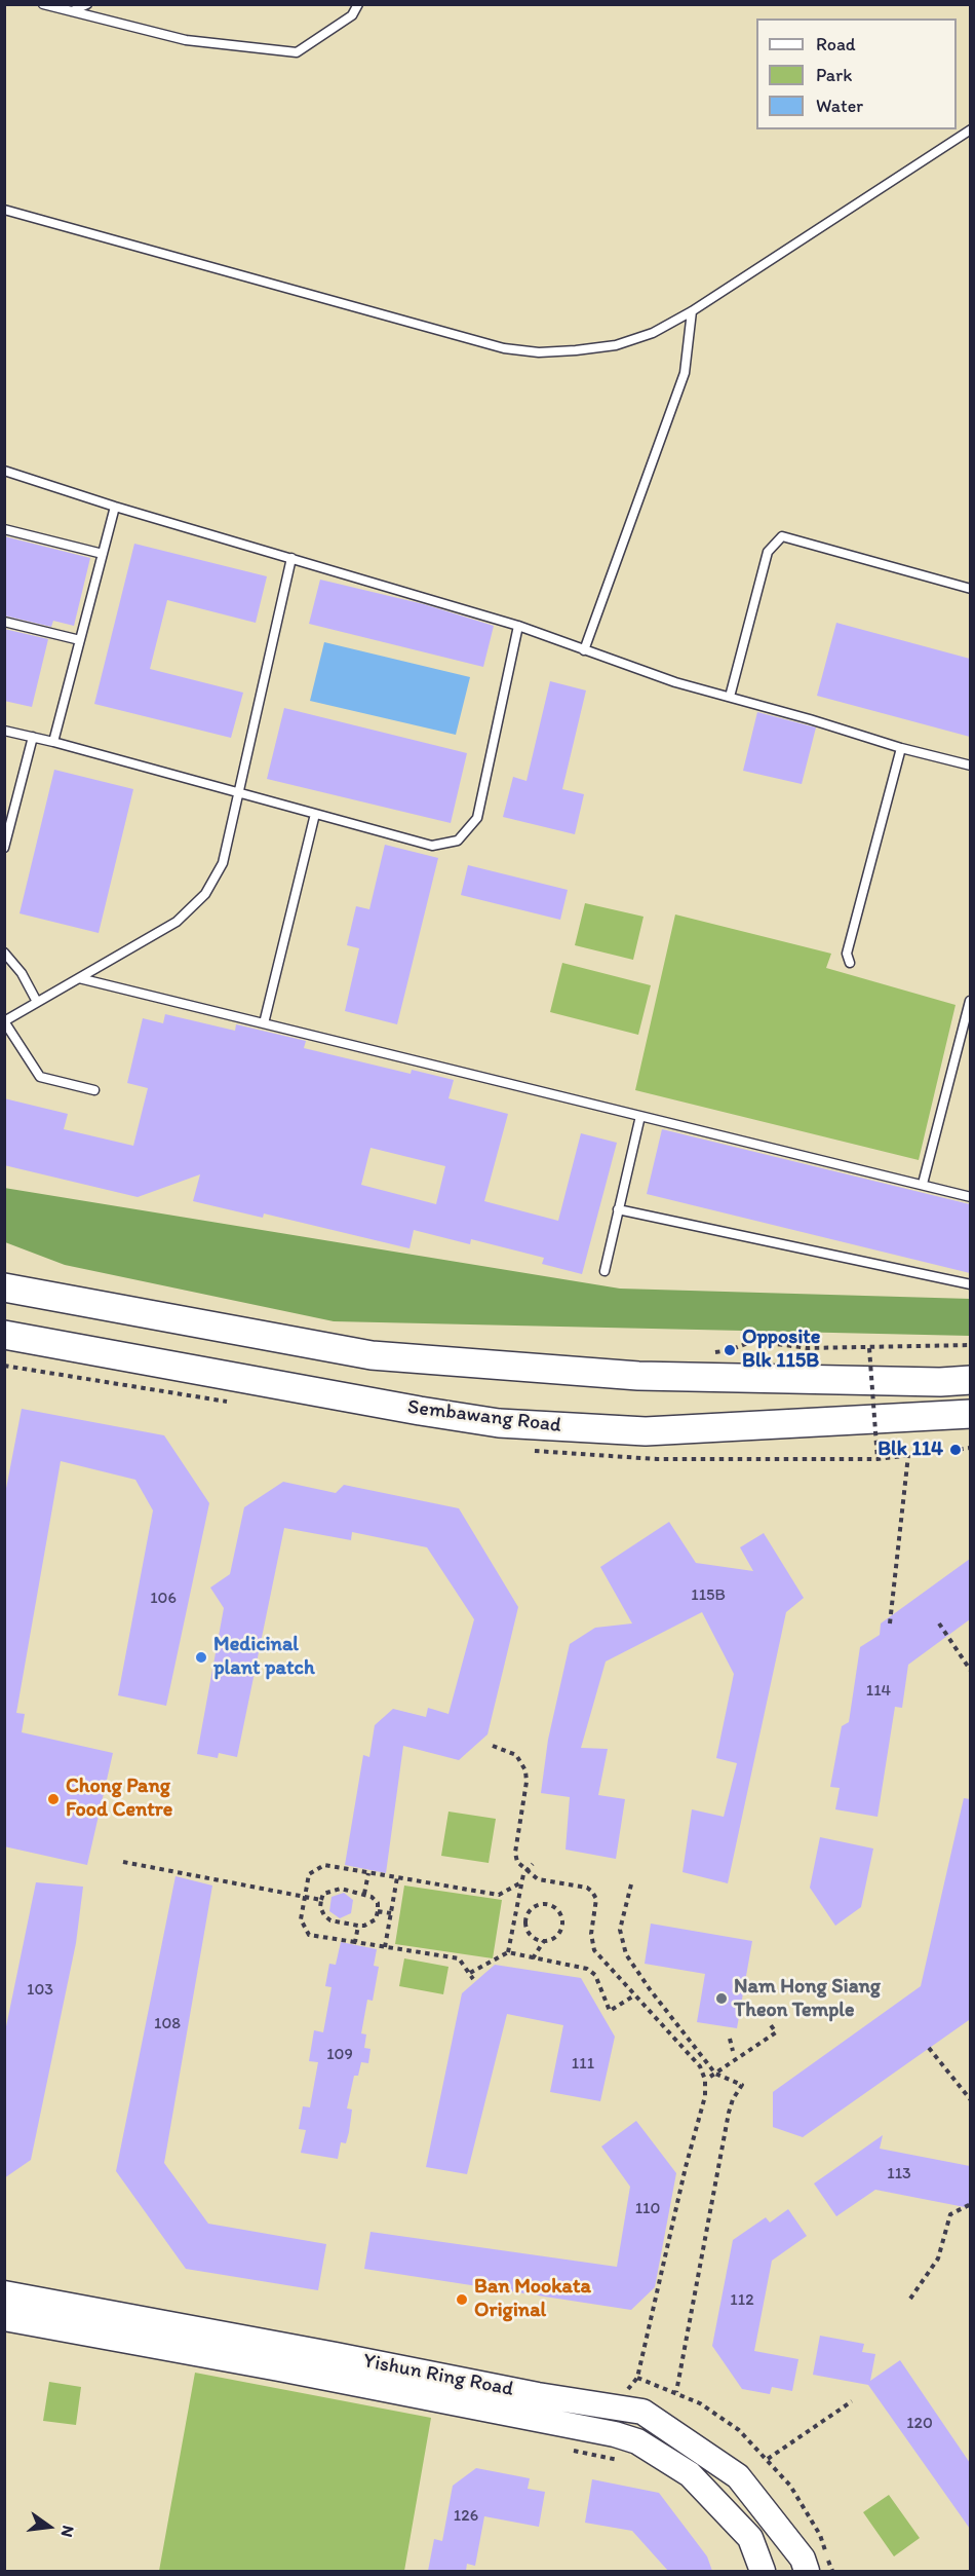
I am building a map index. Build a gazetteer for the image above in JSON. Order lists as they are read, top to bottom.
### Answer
{
  "streets": {
    "main road": ["Sembawang Road", "Yishun Ring Road"]
  },
  "places": [
    "Opposite Blk 115B",
    "Blk 114",
    "Medicinal plant patch",
    "Chong Pang Food Centre",
    "Nam Hong Siang Theon Temple",
    "Ban Mookata Original"
  ],
  "house_numbers": [
    "115B",
    "106",
    "114",
    "103",
    "108",
    "109",
    "111",
    "113",
    "110",
    "112",
    "120",
    "126"
  ],
  "legend": ["Road", "Park", "Water"],
  "north": "right"
}
